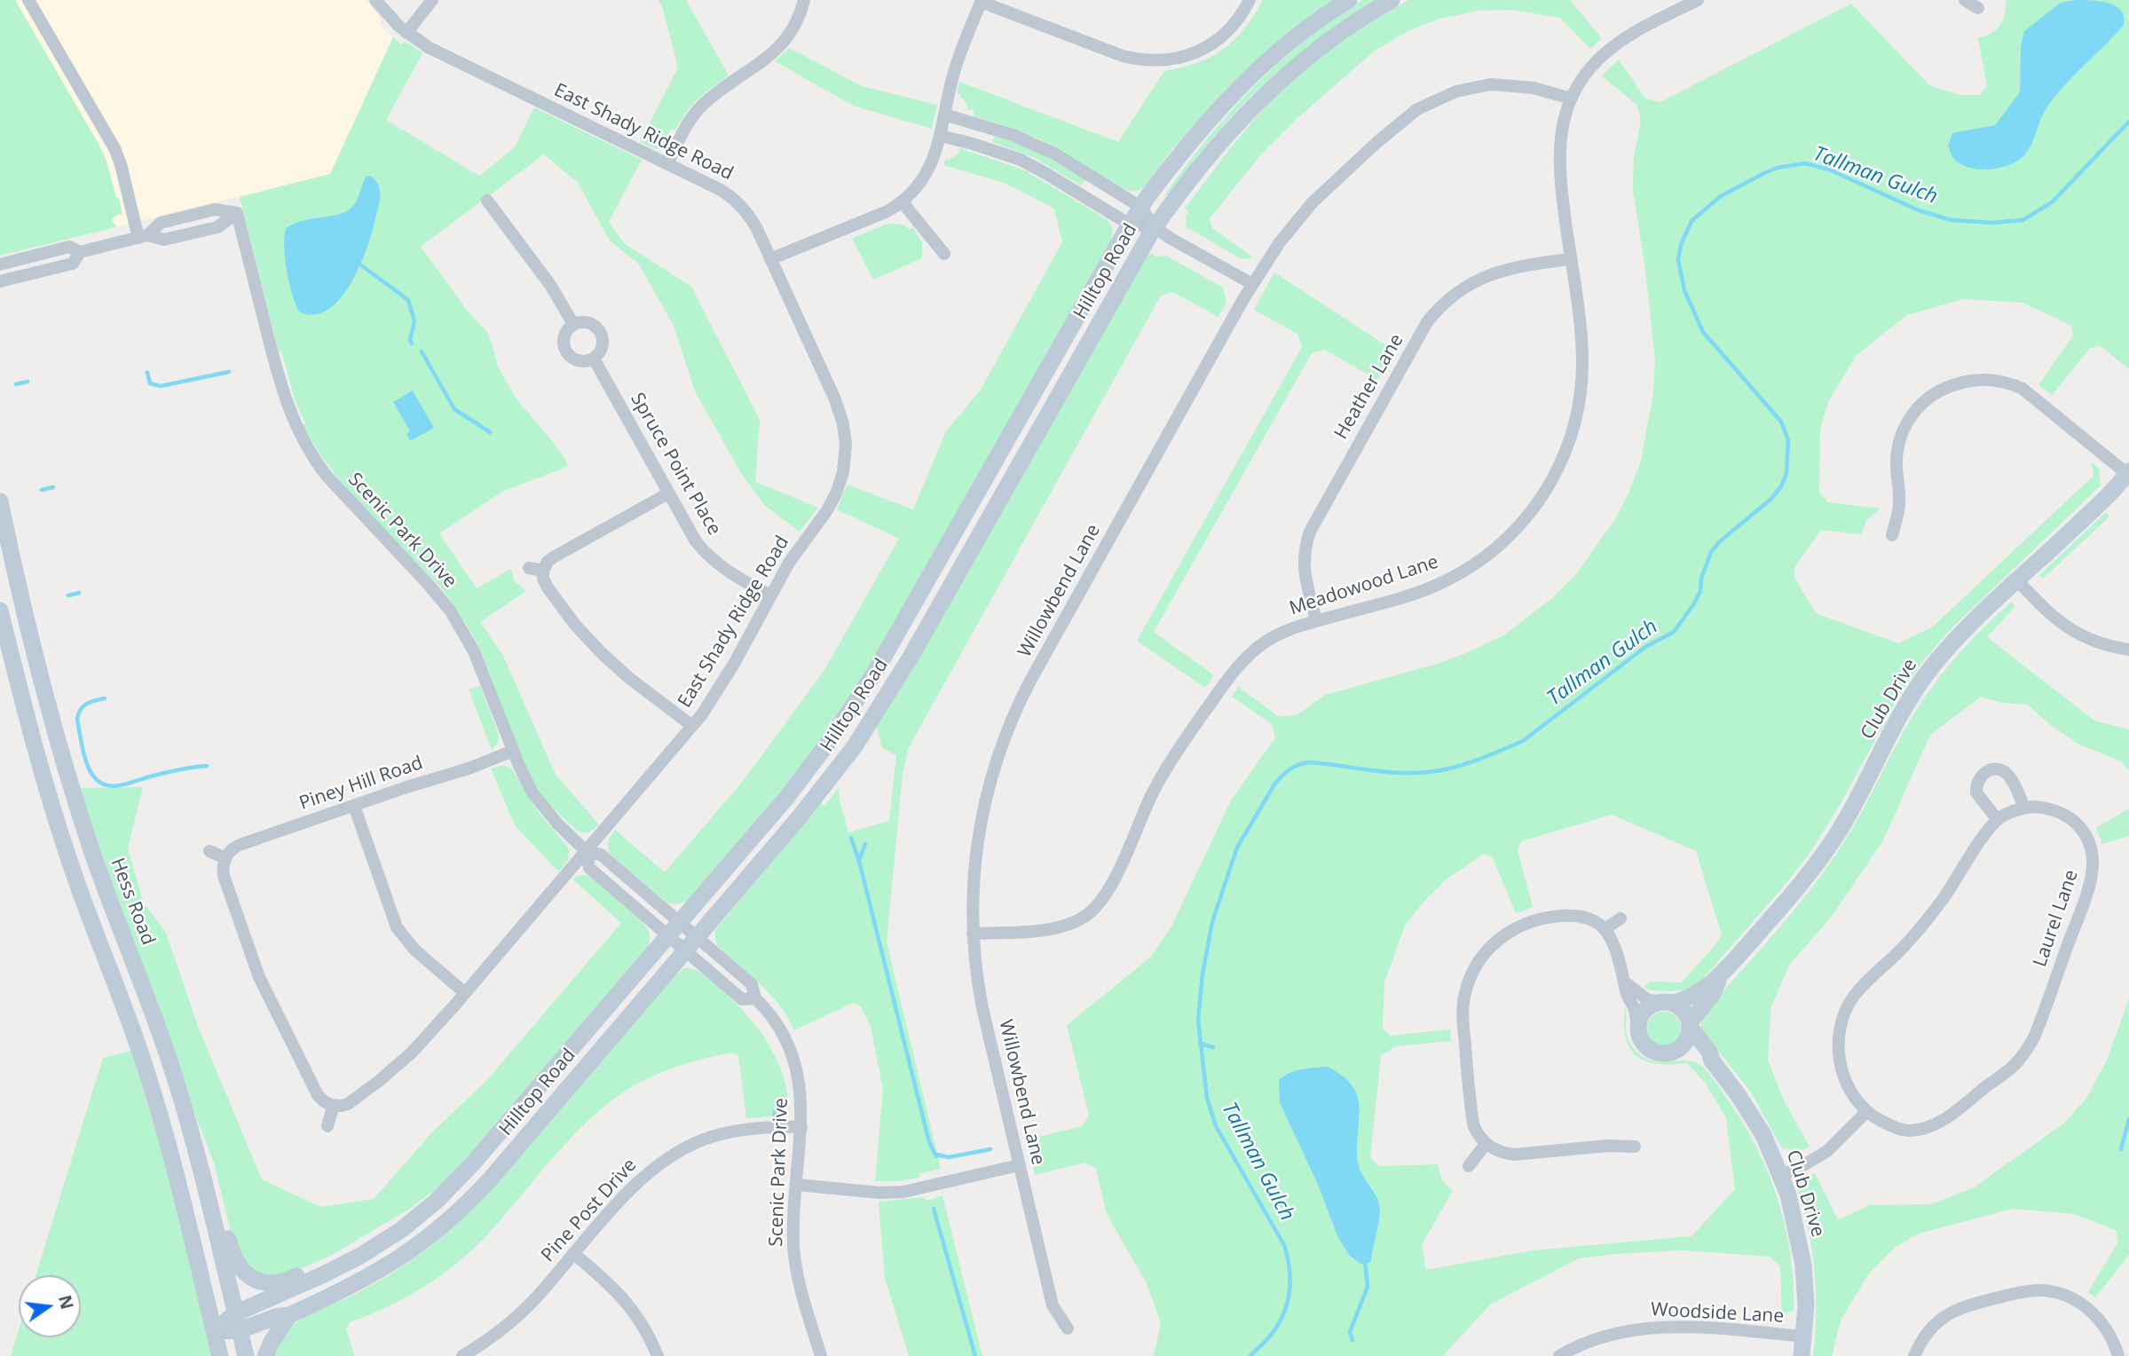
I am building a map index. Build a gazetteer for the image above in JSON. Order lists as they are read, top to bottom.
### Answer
{
  "streets": {
    "main road": ["Hilltop Road", "Club Drive", "Hess Road"],
    "street": [
      "East Shady Ridge Road",
      "Heather Lane",
      "Spruce Point Place",
      "Scenic Park Drive",
      "Meadowood Lane",
      "Willowbend Lane",
      "Piney Hill Road",
      "Laurel Lane",
      "Pine Post Drive",
      "Woodside Lane"
    ]
  },
  "crossings": [
    ["East Shady Ridge Road", "Spruce Point Place"],
    ["East Shady Ridge Road", "Scenic Park Drive"],
    ["Hilltop Road", "Scenic Park Drive"],
    ["Hilltop Road", "Hess Road"],
    ["Heather Lane", "Meadowood Lane"],
    ["Scenic Park Drive", "Piney Hill Road"],
    ["Scenic Park Drive", "Pine Post Drive"],
    ["Meadowood Lane", "Willowbend Lane"],
    ["Club Drive", "Woodside Lane"]
  ],
  "water": ["Tallman Gulch"],
  "north": "right"
}
